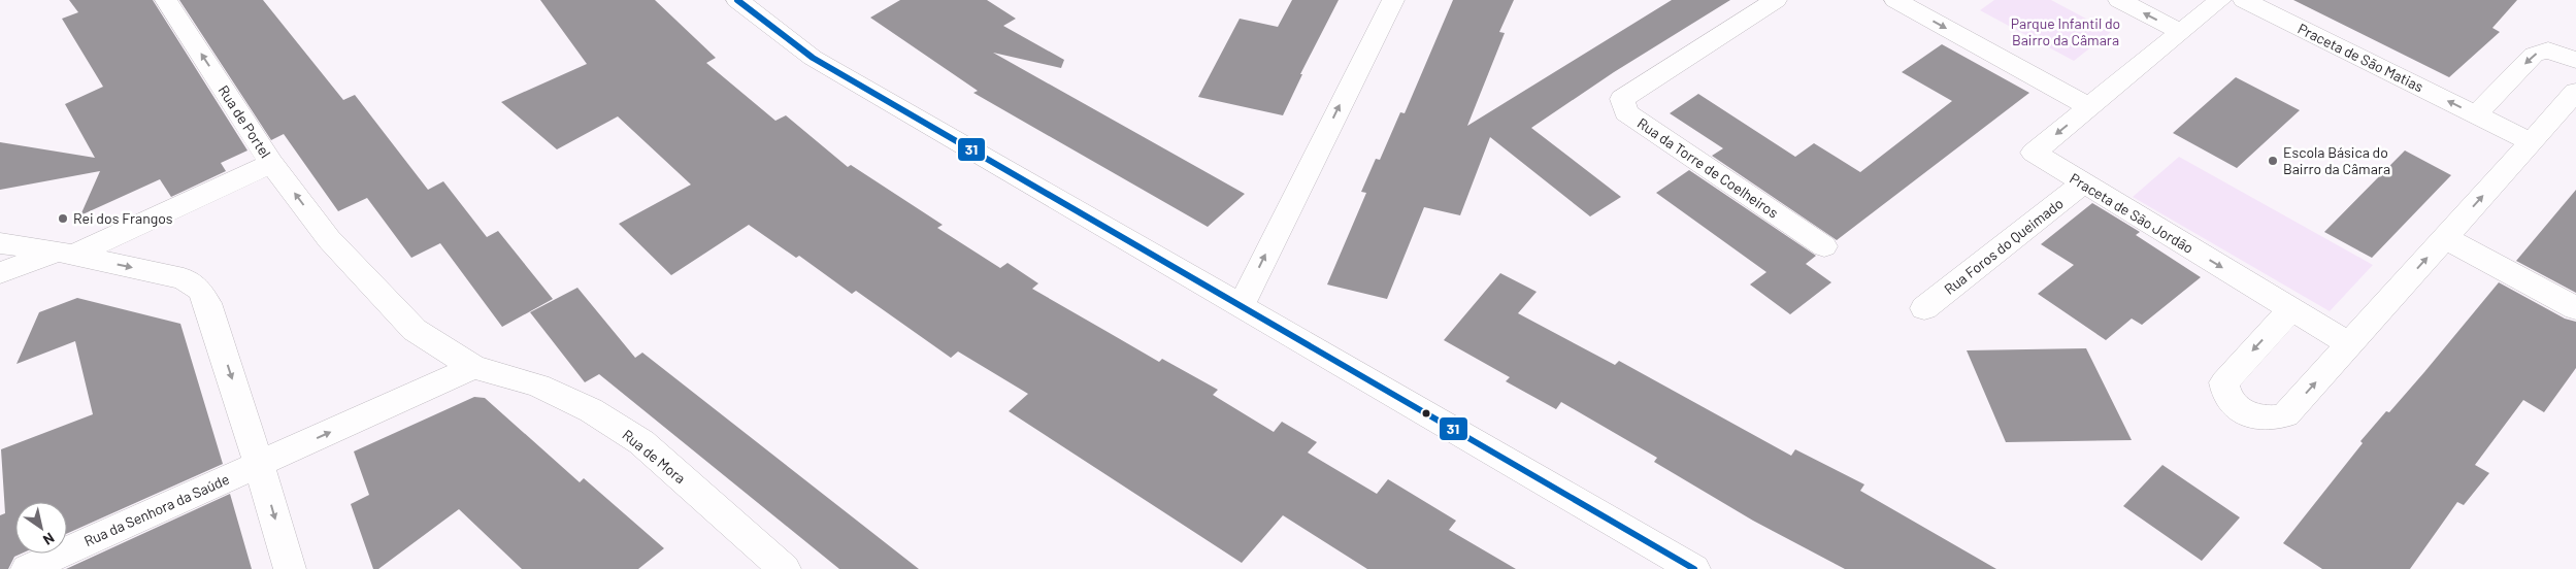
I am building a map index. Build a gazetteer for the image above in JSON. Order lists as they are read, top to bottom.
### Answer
{
  "streets": {
    "street": [
      "Praceta de São Matias",
      "Rua de Portel",
      "Rua da Torre de Coelheiros",
      "Praceta de São Jordão",
      "Rua Foros do Queimado",
      "Rua de Mora",
      "Rua da Senhora da Saúde"
    ]
  },
  "crossings": [
    ["Rua de Portel", "Rua de Mora"],
    ["Rua de Portel", "Rua da Senhora da Saúde"],
    ["Praceta de São Jordão", "Rua Foros do Queimado"],
    ["Rua de Mora", "Rua da Senhora da Saúde"]
  ],
  "one_way": ["Praceta de São Matias", "Rua de Portel", "Rua da Senhora da Saúde"],
  "parks": ["Parque Infantil do Bairro da Câmara"],
  "places": ["Escola Básica do Bairro da Câmara", "Rei dos Frangos"],
  "lines": ["transit line 31"],
  "north": "bottom right"
}
